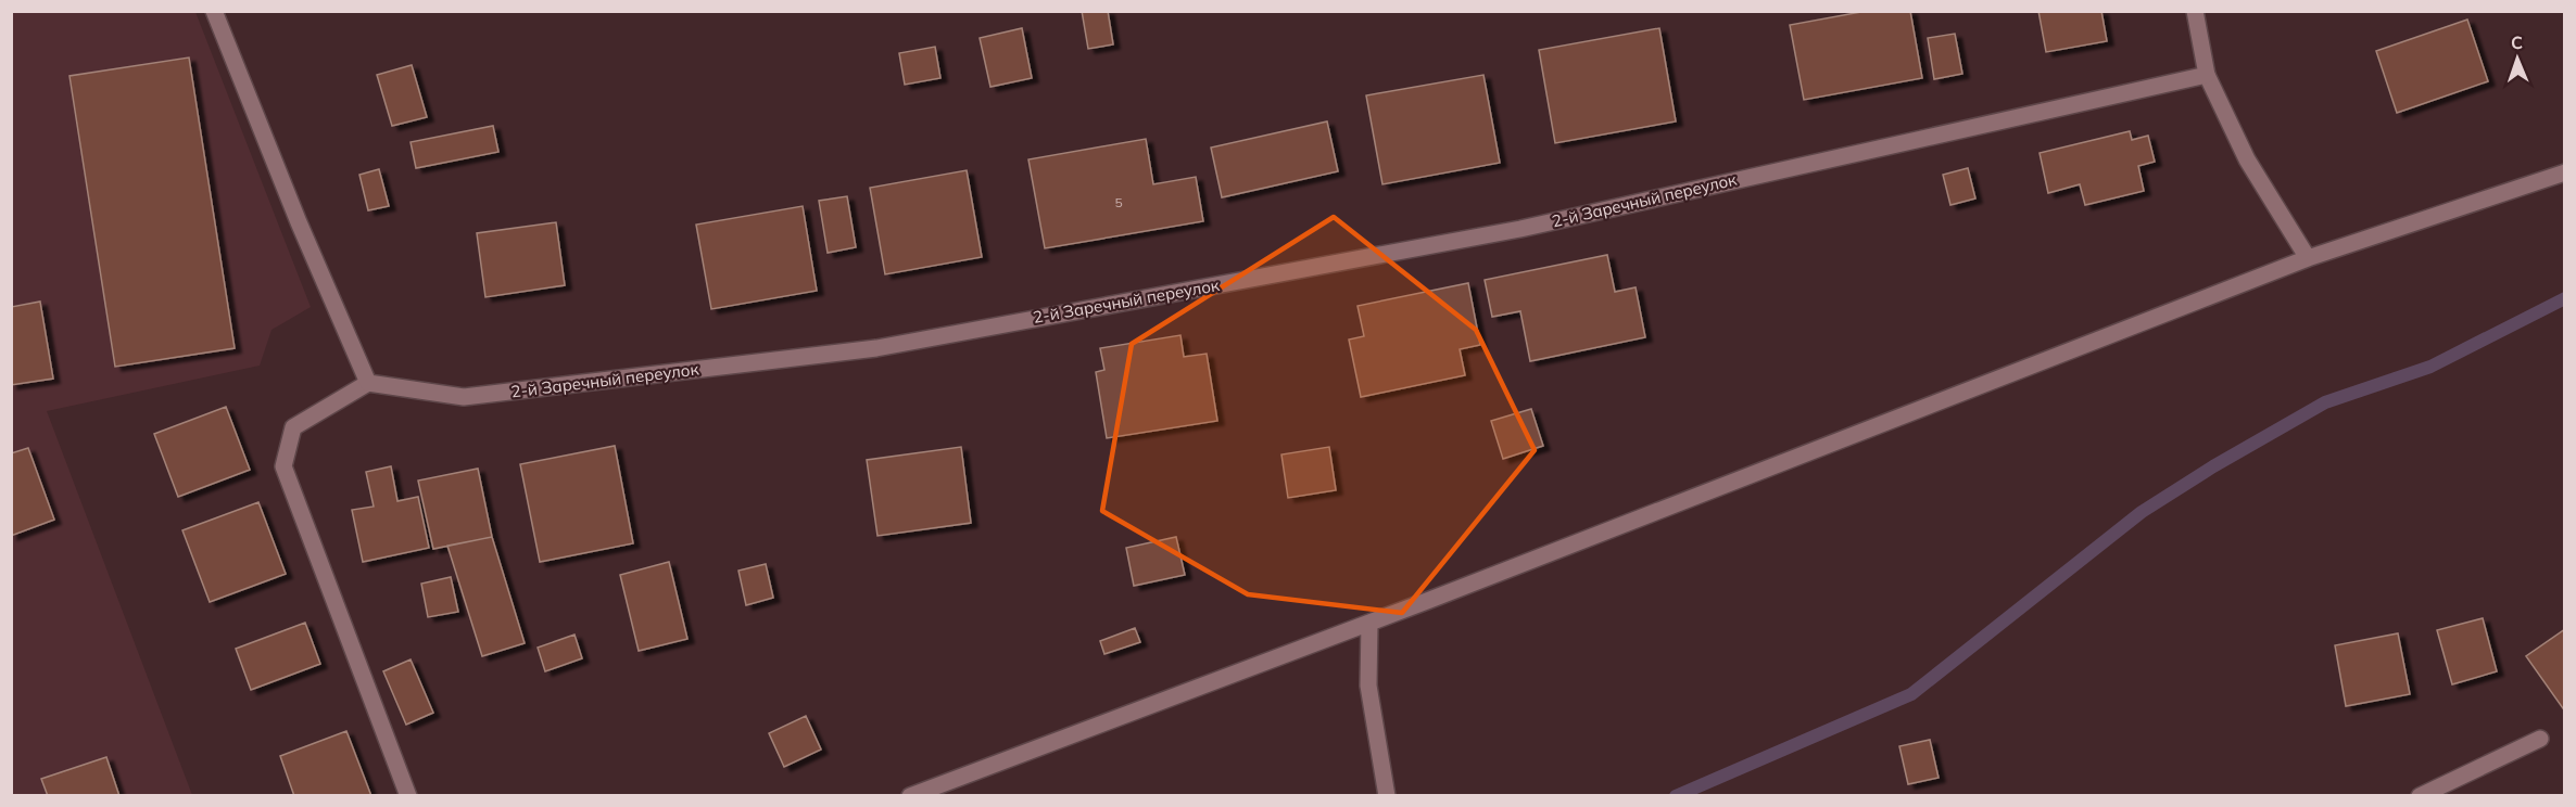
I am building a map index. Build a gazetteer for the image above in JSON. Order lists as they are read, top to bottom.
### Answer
{
  "streets": {
    "street": ["2-й Заречный переулок"]
  },
  "house_numbers": ["5"],
  "north": "top"
}
